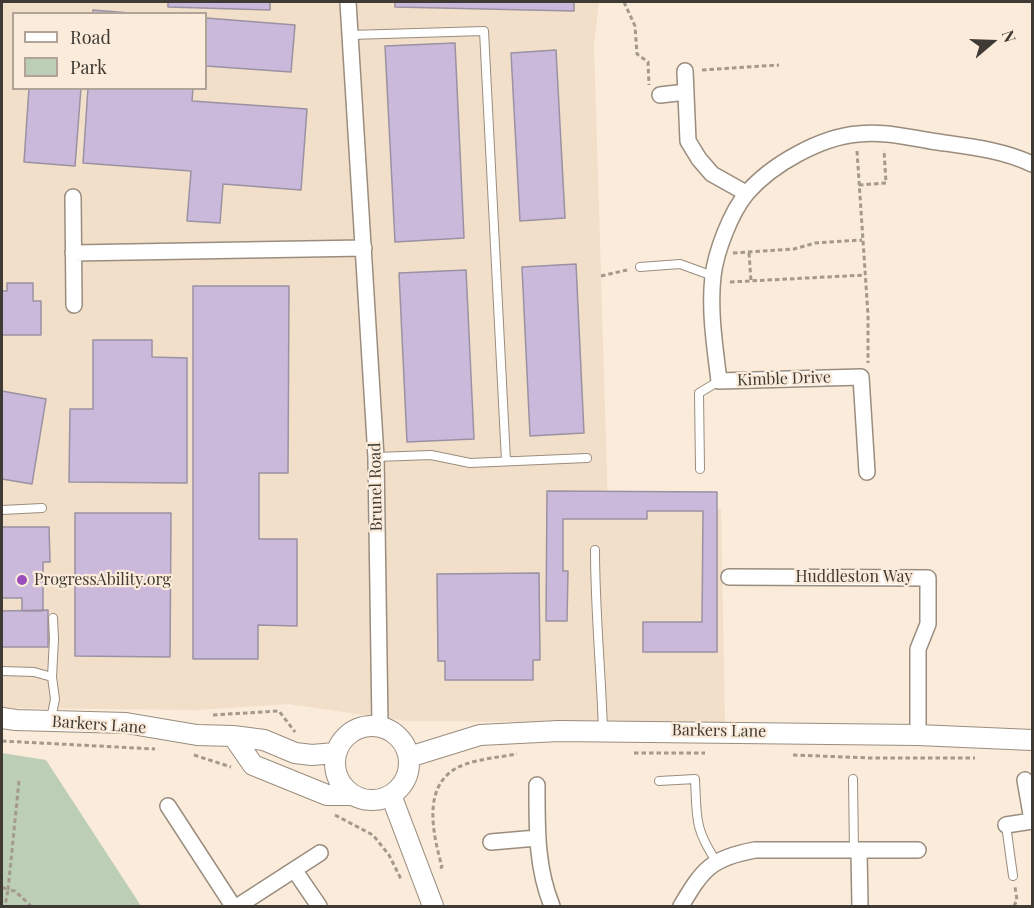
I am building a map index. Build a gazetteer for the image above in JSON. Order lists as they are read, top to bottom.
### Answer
{
  "streets": {
    "street": [
      "Kimble Drive",
      "Brunel Road",
      "Huddleston Way",
      "Barkers Lane"
    ]
  },
  "crossings": [
    ["Brunel Road", "Barkers Lane"],
    ["Huddleston Way", "Barkers Lane"]
  ],
  "places": ["ProgressAbility.org"],
  "legend": ["Road", "Park"],
  "north": "right"
}
